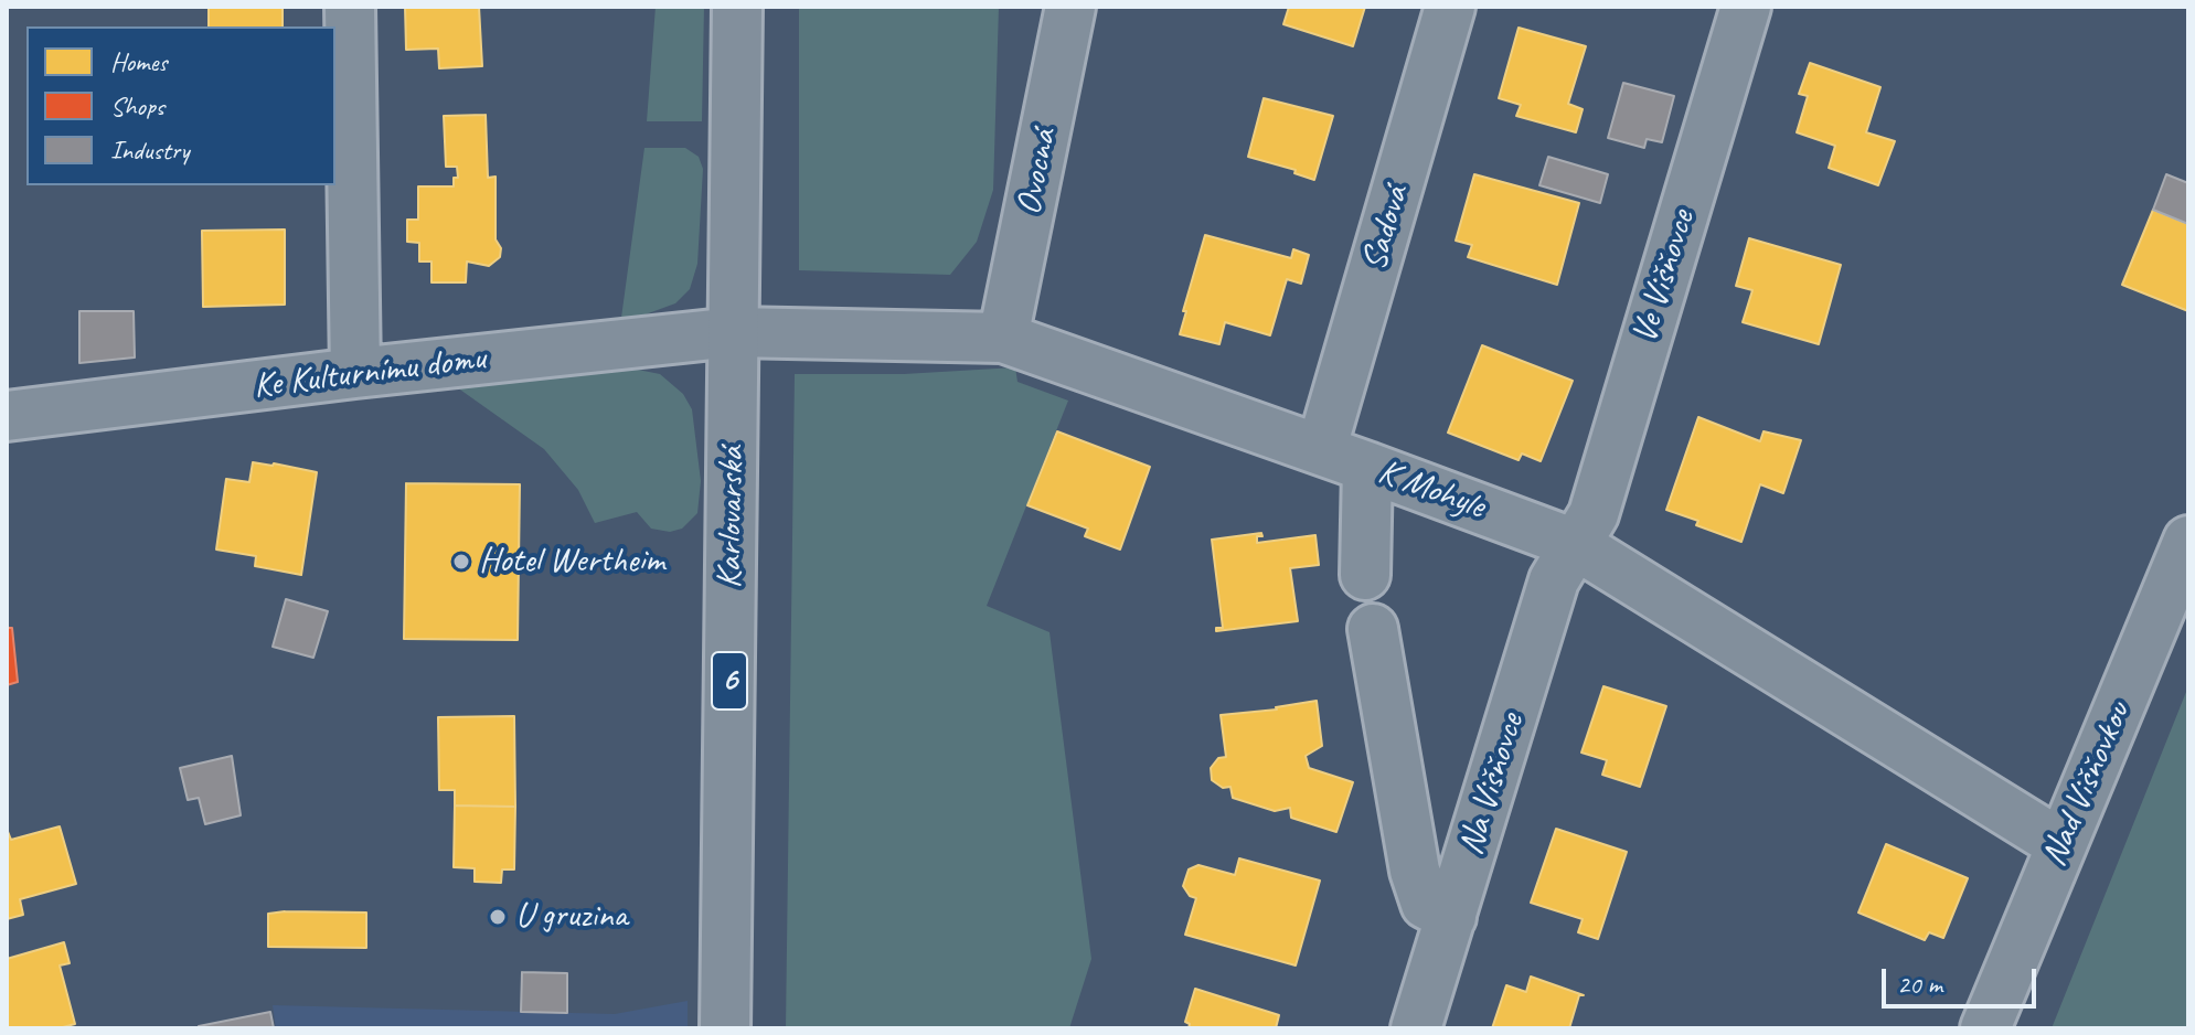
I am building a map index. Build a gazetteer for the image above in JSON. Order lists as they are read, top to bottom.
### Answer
{
  "streets": {
    "street": [
      "Ovocná",
      "Sadová",
      "Ve Višňovce",
      "Ke Kulturnímu domu",
      "K Mohyle",
      "Karlovarská",
      "6",
      "Na Višňovce",
      "Nad Višňovkou"
    ]
  },
  "crossings": [
    ["Ovocná", "K Mohyle"],
    ["Sadová", "K Mohyle"],
    ["Ve Višňovce", "K Mohyle"],
    ["Ve Višňovce", "Na Višňovce"],
    ["Ke Kulturnímu domu", "K Mohyle"],
    ["Ke Kulturnímu domu", "Karlovarská"],
    ["K Mohyle", "Karlovarská"],
    ["K Mohyle", "Na Višňovce"],
    ["K Mohyle", "Nad Višňovkou"]
  ],
  "places": ["Hotel Wertheim", "U gruzina"],
  "legend": ["Homes", "Shops", "Industry"],
  "scale_bar": "20 m"
}
